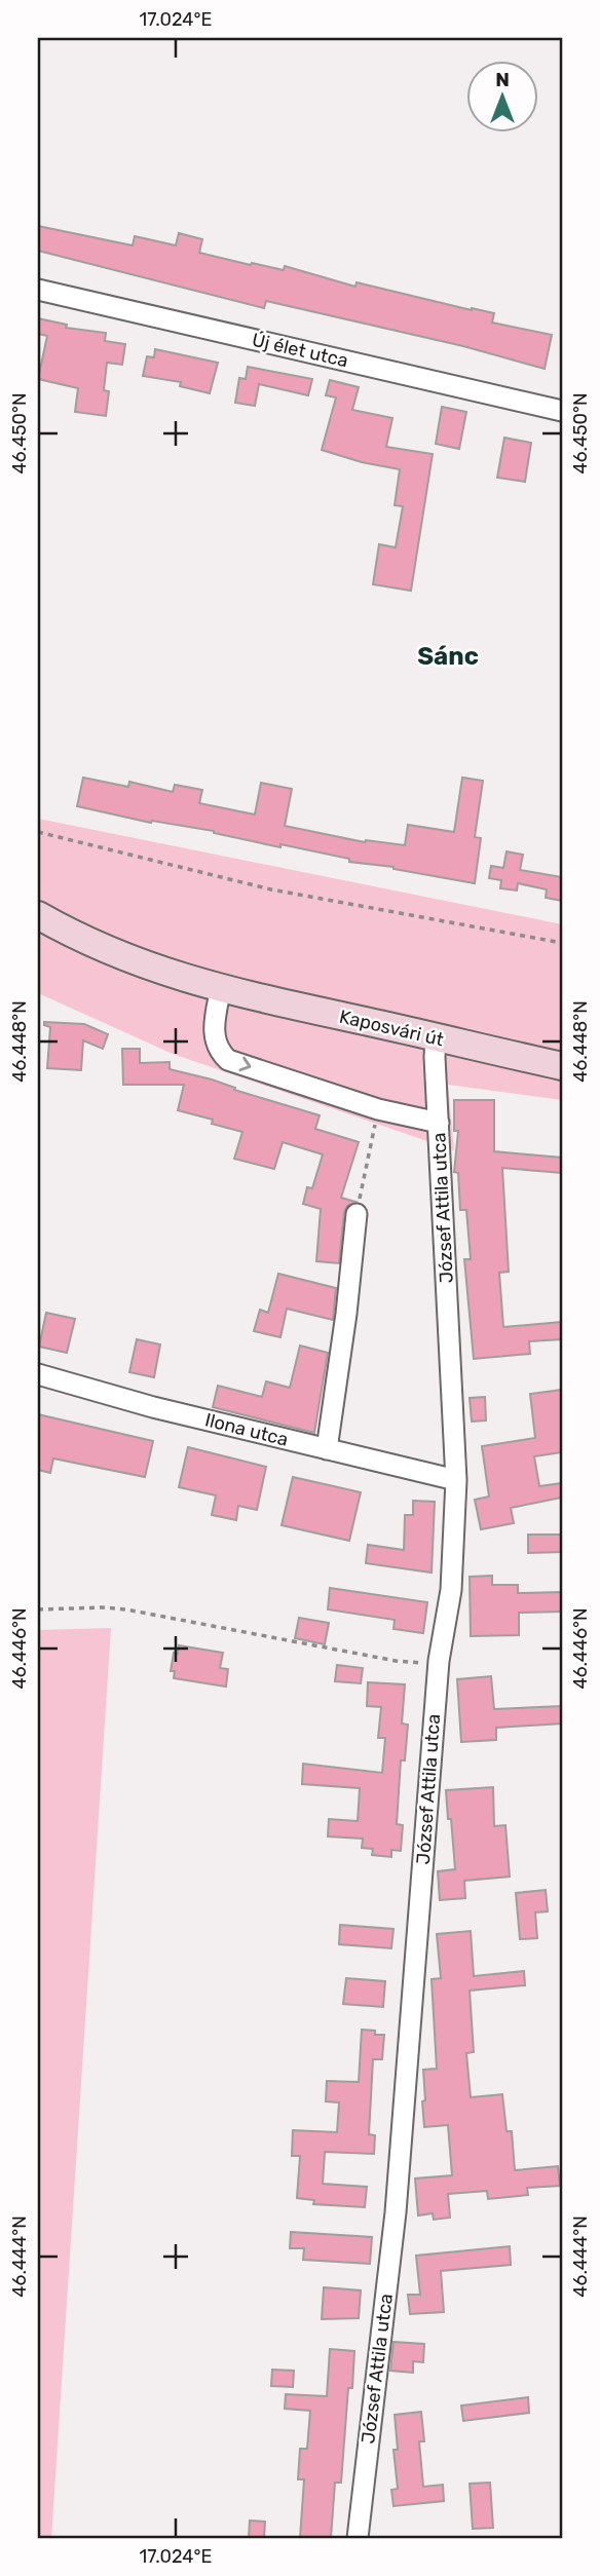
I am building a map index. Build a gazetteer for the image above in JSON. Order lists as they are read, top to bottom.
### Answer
{
  "streets": {
    "main road": ["Kaposvári út"],
    "street": ["Új élet utca", "József Attila utca", "Ilona utca"]
  },
  "crossings": [
    ["Kaposvári út", "József Attila utca"],
    ["József Attila utca", "Ilona utca"]
  ],
  "districts": ["Sánc"],
  "north": "top",
  "coordinates": [
    "17.024°E",
    "46.450°N",
    "46.448°N",
    "46.446°N",
    "46.444°N"
  ]
}
